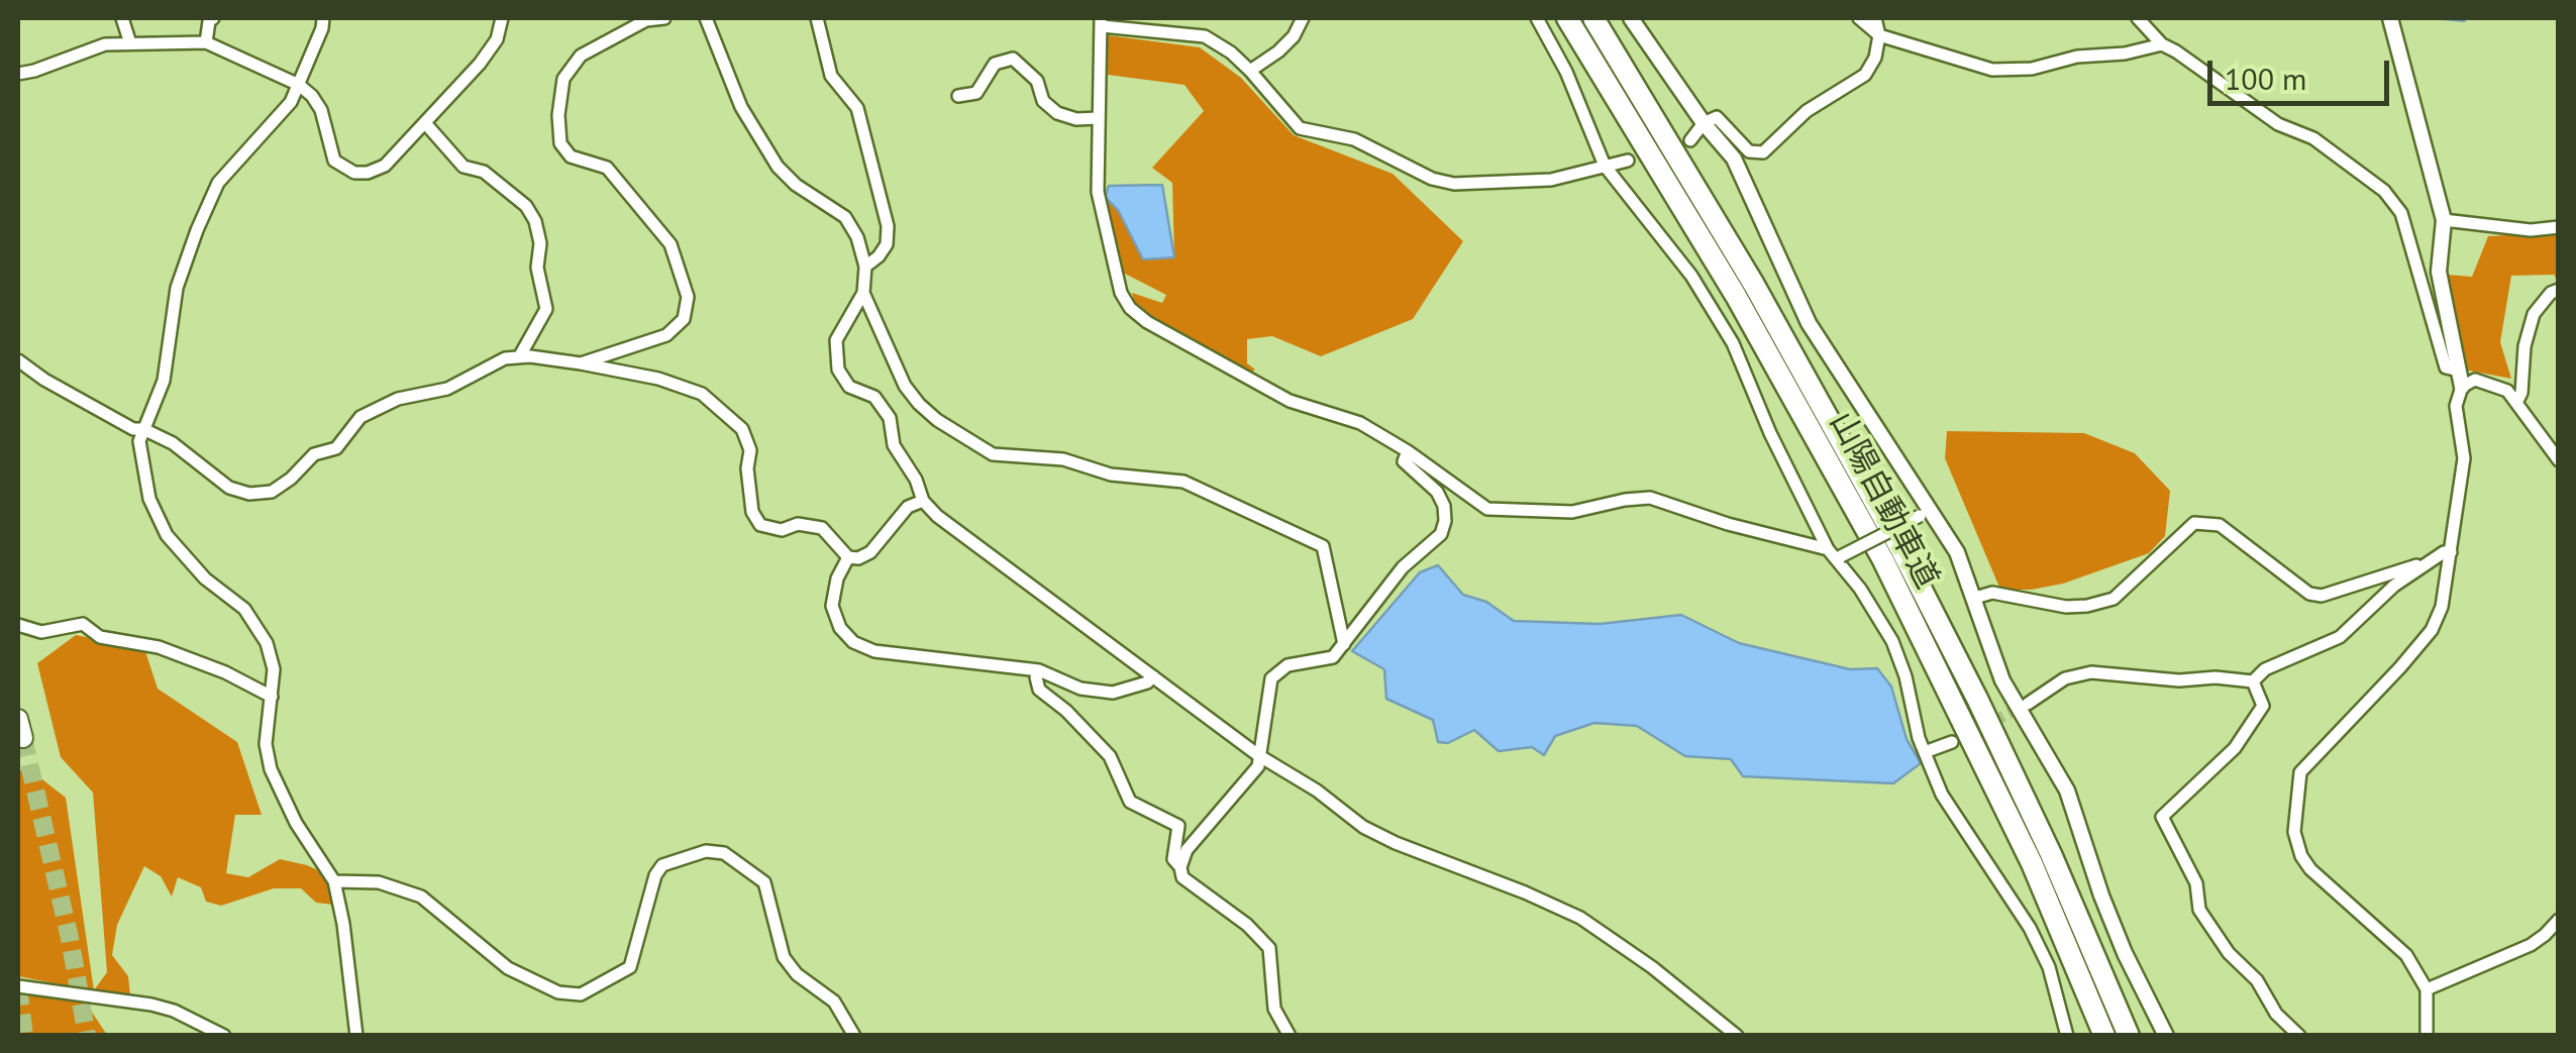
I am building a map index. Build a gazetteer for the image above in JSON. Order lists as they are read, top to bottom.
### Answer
{
  "streets": {
    "highway": ["山陽自動車道"]
  },
  "scale_bar": "100 m"
}
